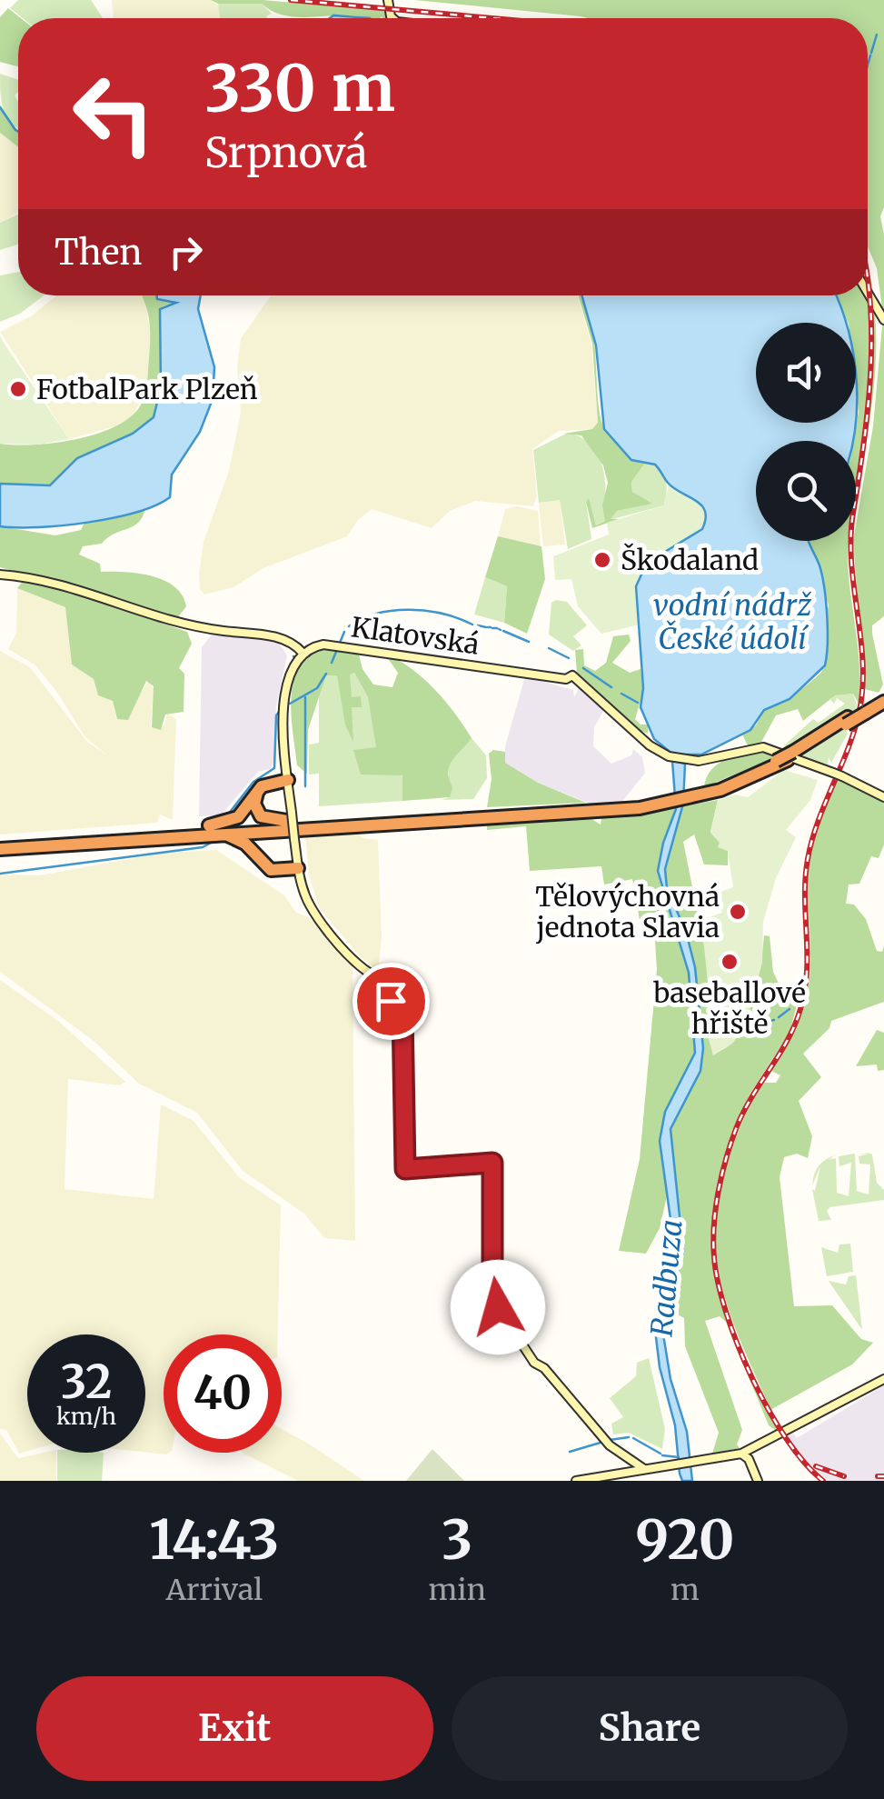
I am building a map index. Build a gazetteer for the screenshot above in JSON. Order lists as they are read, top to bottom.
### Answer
{
  "streets": {
    "street": ["Klatovská"]
  },
  "water": ["vodní nádrž České údolí", "Radbuza"],
  "places": [
    "FotbalPark Plzeň",
    "Škodaland",
    "Tělovýchovná jednota Slavia",
    "baseballové hřiště"
  ],
  "page": {
    "turn": ["330 m", "Srpnová"],
    "then": "Then",
    "speed": "32 km/h",
    "limit": "40",
    "eta": [
      "14:43",
      "Arrival",
      "3",
      "min",
      "920",
      "m"
    ],
    "buttons": ["Exit", "Share"]
  }
}
